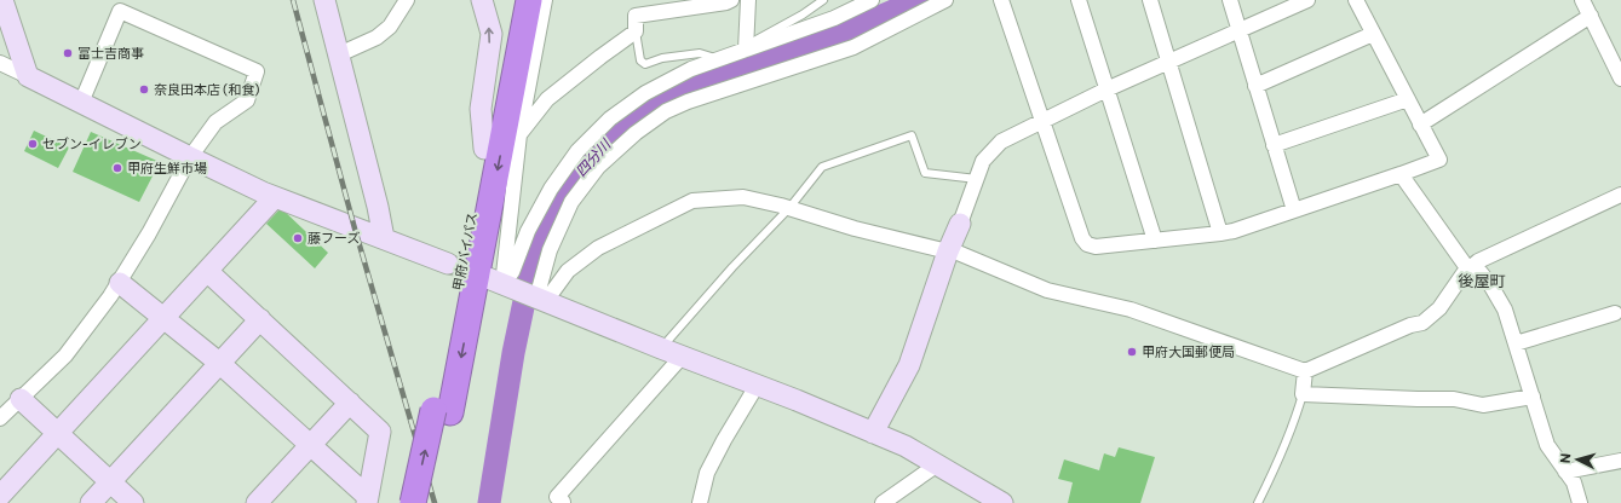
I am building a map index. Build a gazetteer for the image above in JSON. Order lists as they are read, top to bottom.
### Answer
{
  "streets": {
    "highway": ["甲府バイパス"]
  },
  "districts": ["後屋町"],
  "water": ["四分川"],
  "places": [
    "富士吉商事",
    "奈良田本店 (和食)",
    "セブン-イレブン",
    "甲府生鮮市場",
    "藤フーズ",
    "甲府大国郵便局"
  ],
  "north": "left"
}
